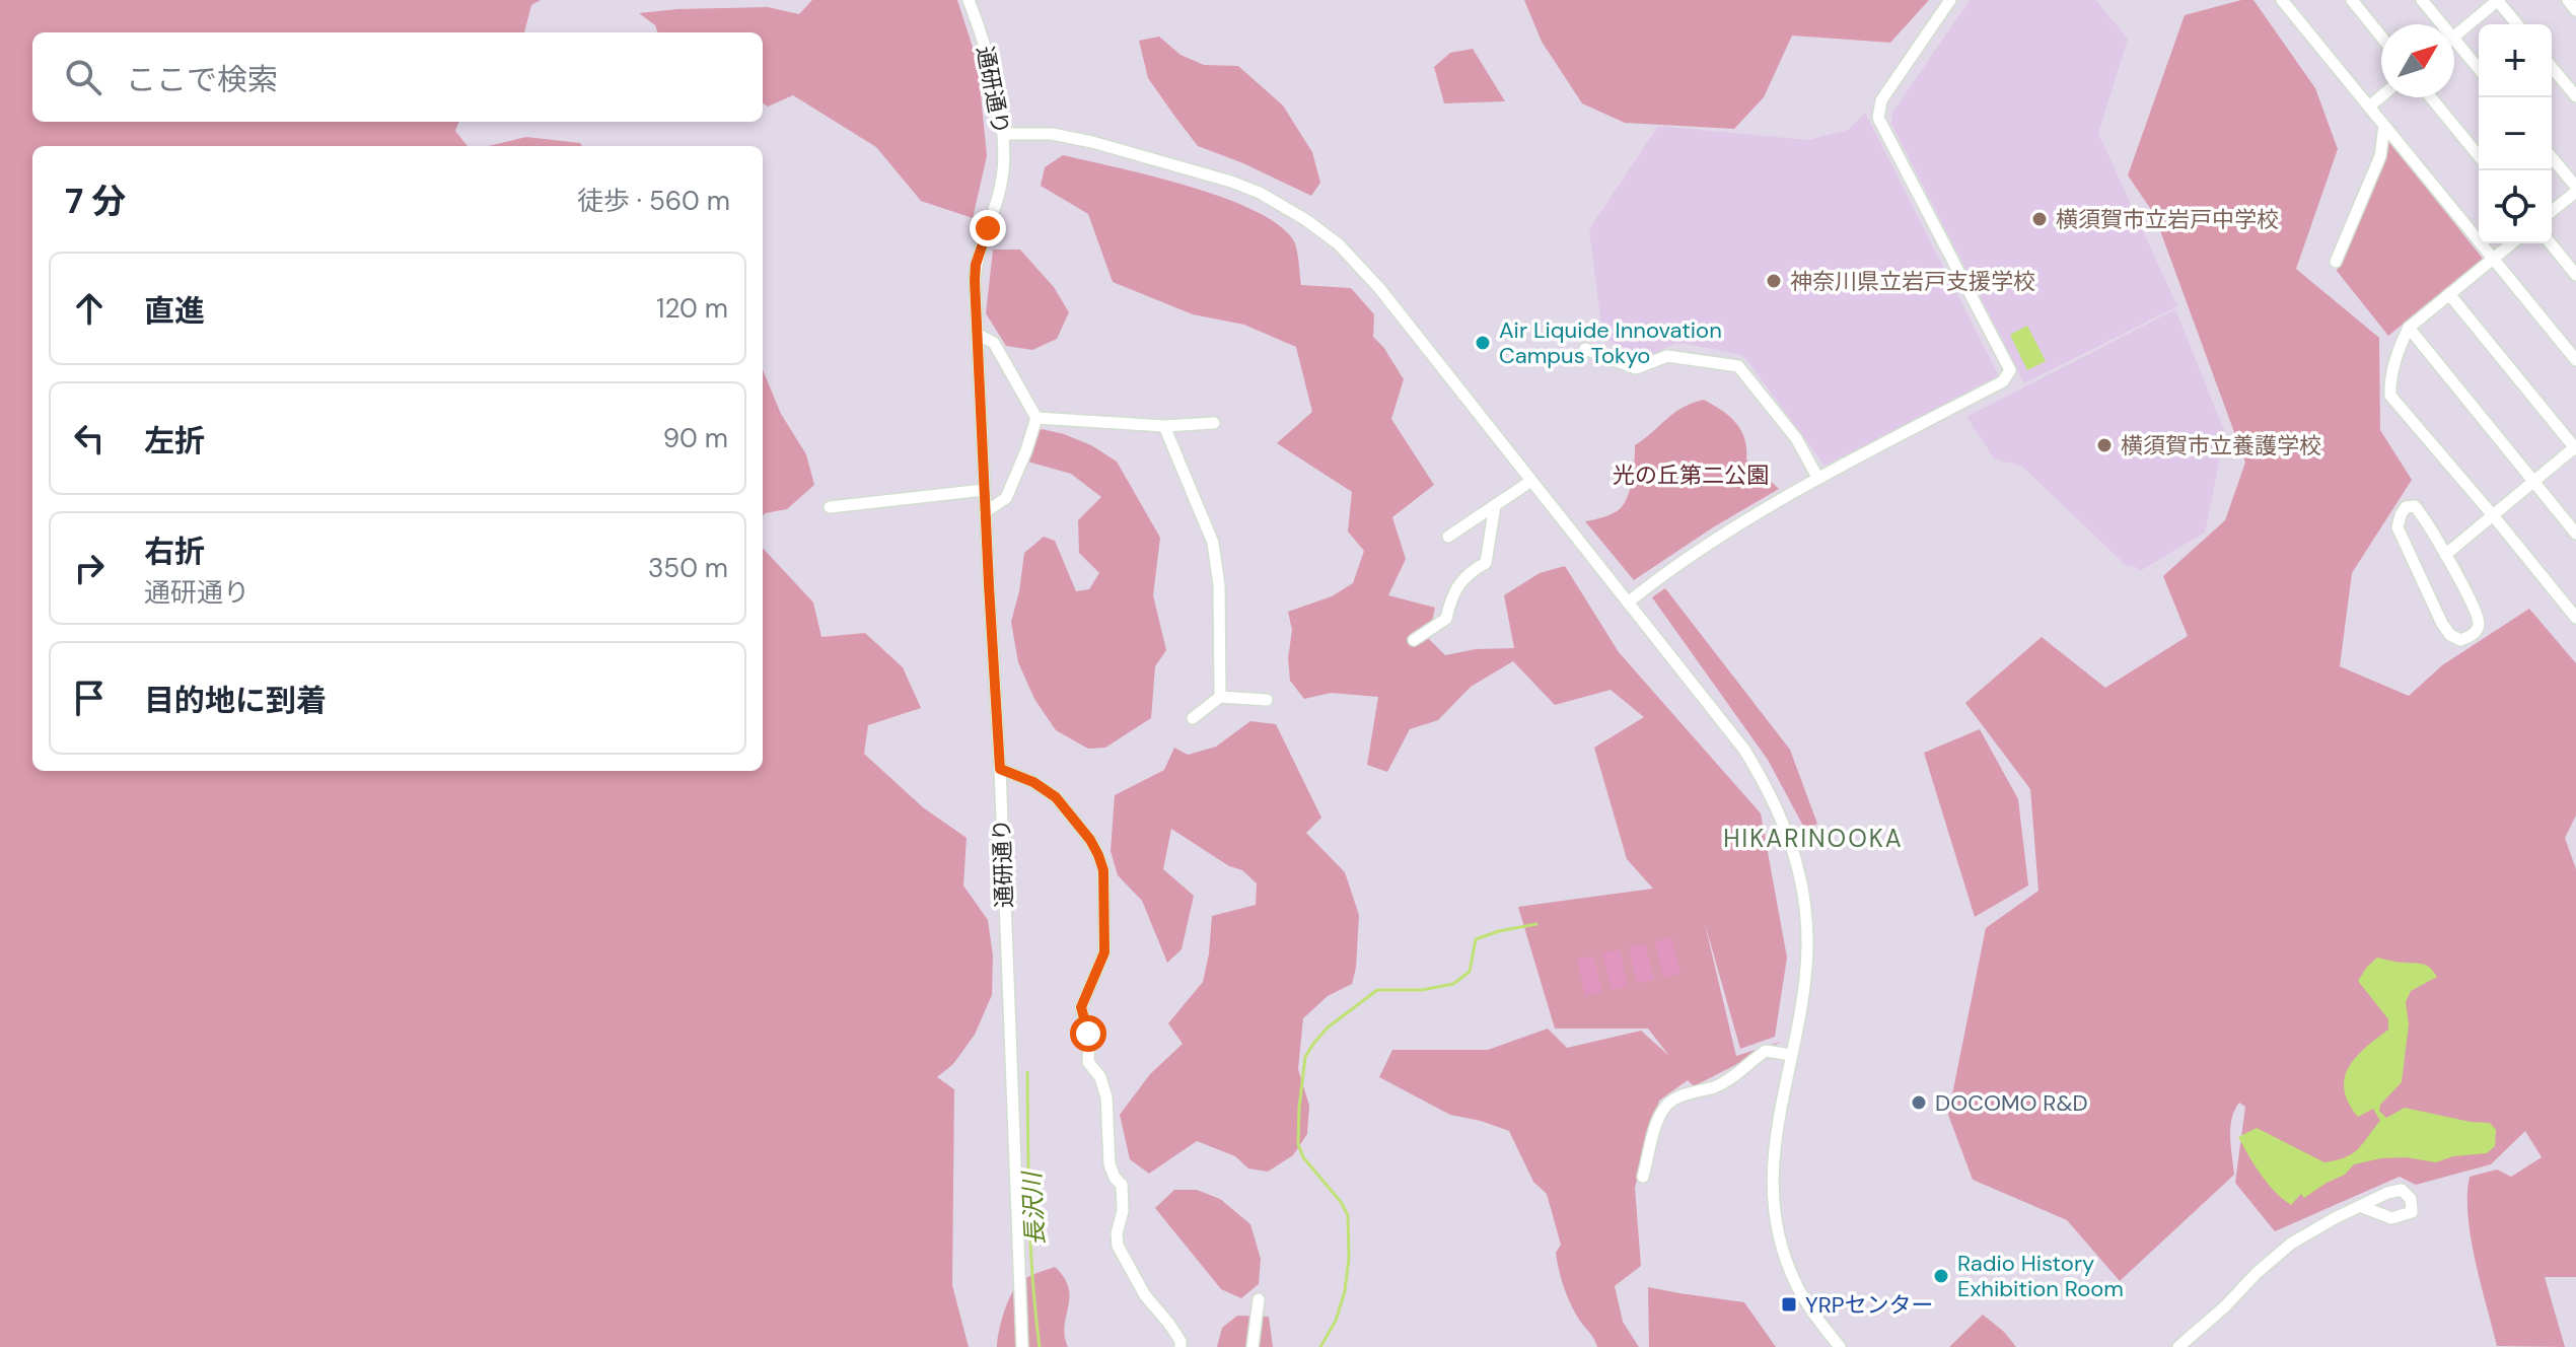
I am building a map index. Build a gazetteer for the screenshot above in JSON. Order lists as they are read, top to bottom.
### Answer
{
  "streets": {
    "street": ["通研通り"]
  },
  "districts": ["HIKARINOOKA"],
  "water": ["長沢川"],
  "parks": ["光の丘第二公園"],
  "places": {
    "other": [
      "横須賀市立岩戸中学校",
      "神奈川県立岩戸支援学校",
      "Air Liquide Innovation Campus Tokyo",
      "横須賀市立養護学校",
      "DOCOMO R&D",
      "Radio History Exhibition Room"
    ],
    "transit": ["YRPセンター"]
  },
  "north": "top right",
  "page": {
    "map_buttons": ["+", "−"],
    "search": "ここで検索",
    "heading": ["7 分", "徒歩 · 560 m"],
    "list": [
      ["直進", "120 m"],
      ["左折", "90 m"],
      ["右折", "通研通り", "350 m"],
      "目的地に到着"
    ]
  }
}
